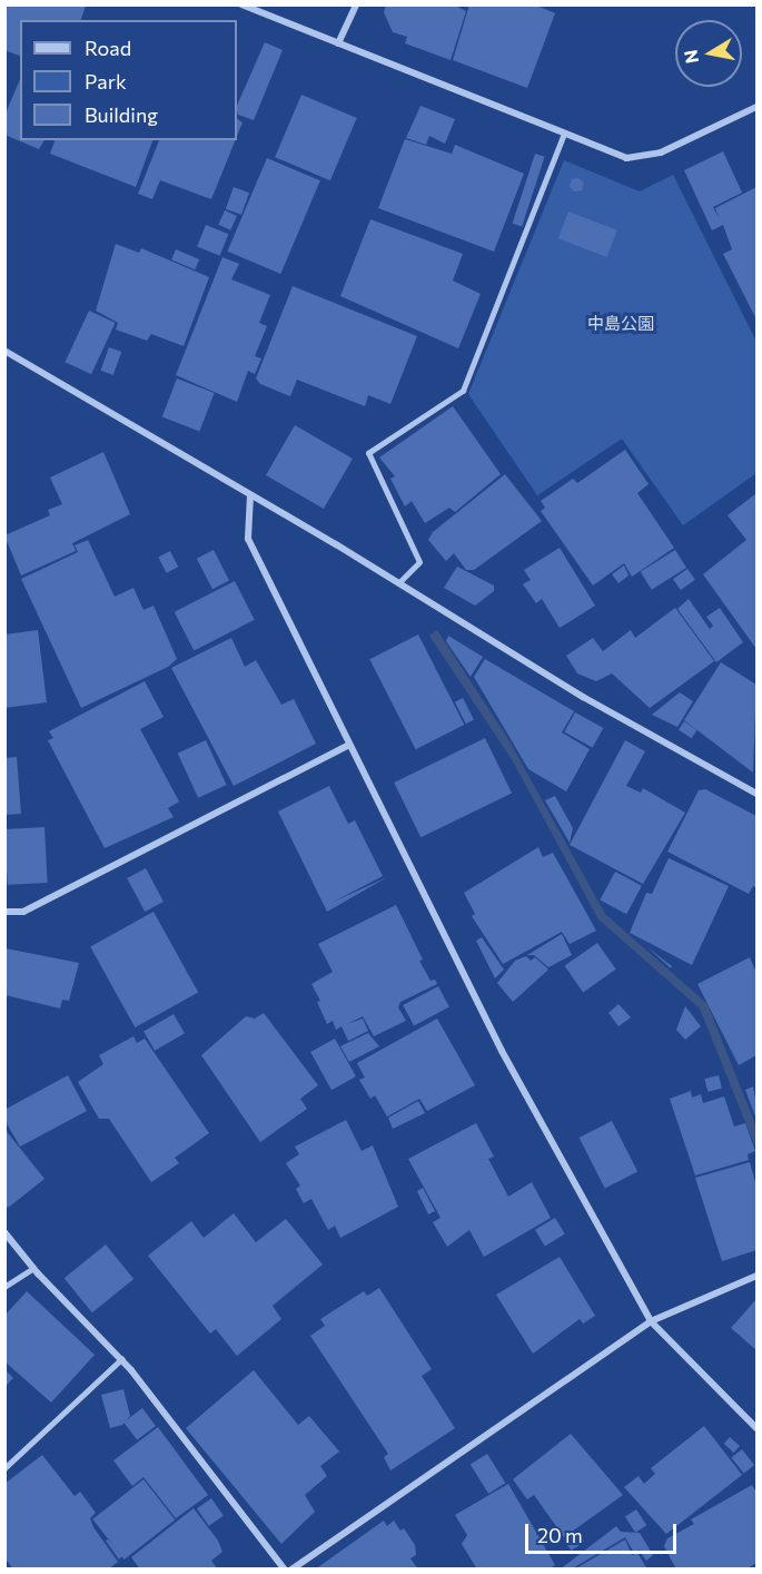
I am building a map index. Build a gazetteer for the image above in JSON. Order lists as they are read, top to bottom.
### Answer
{
  "parks": ["中島公園"],
  "legend": ["Road", "Park", "Building"],
  "scale_bar": "20 m",
  "north": "left"
}
